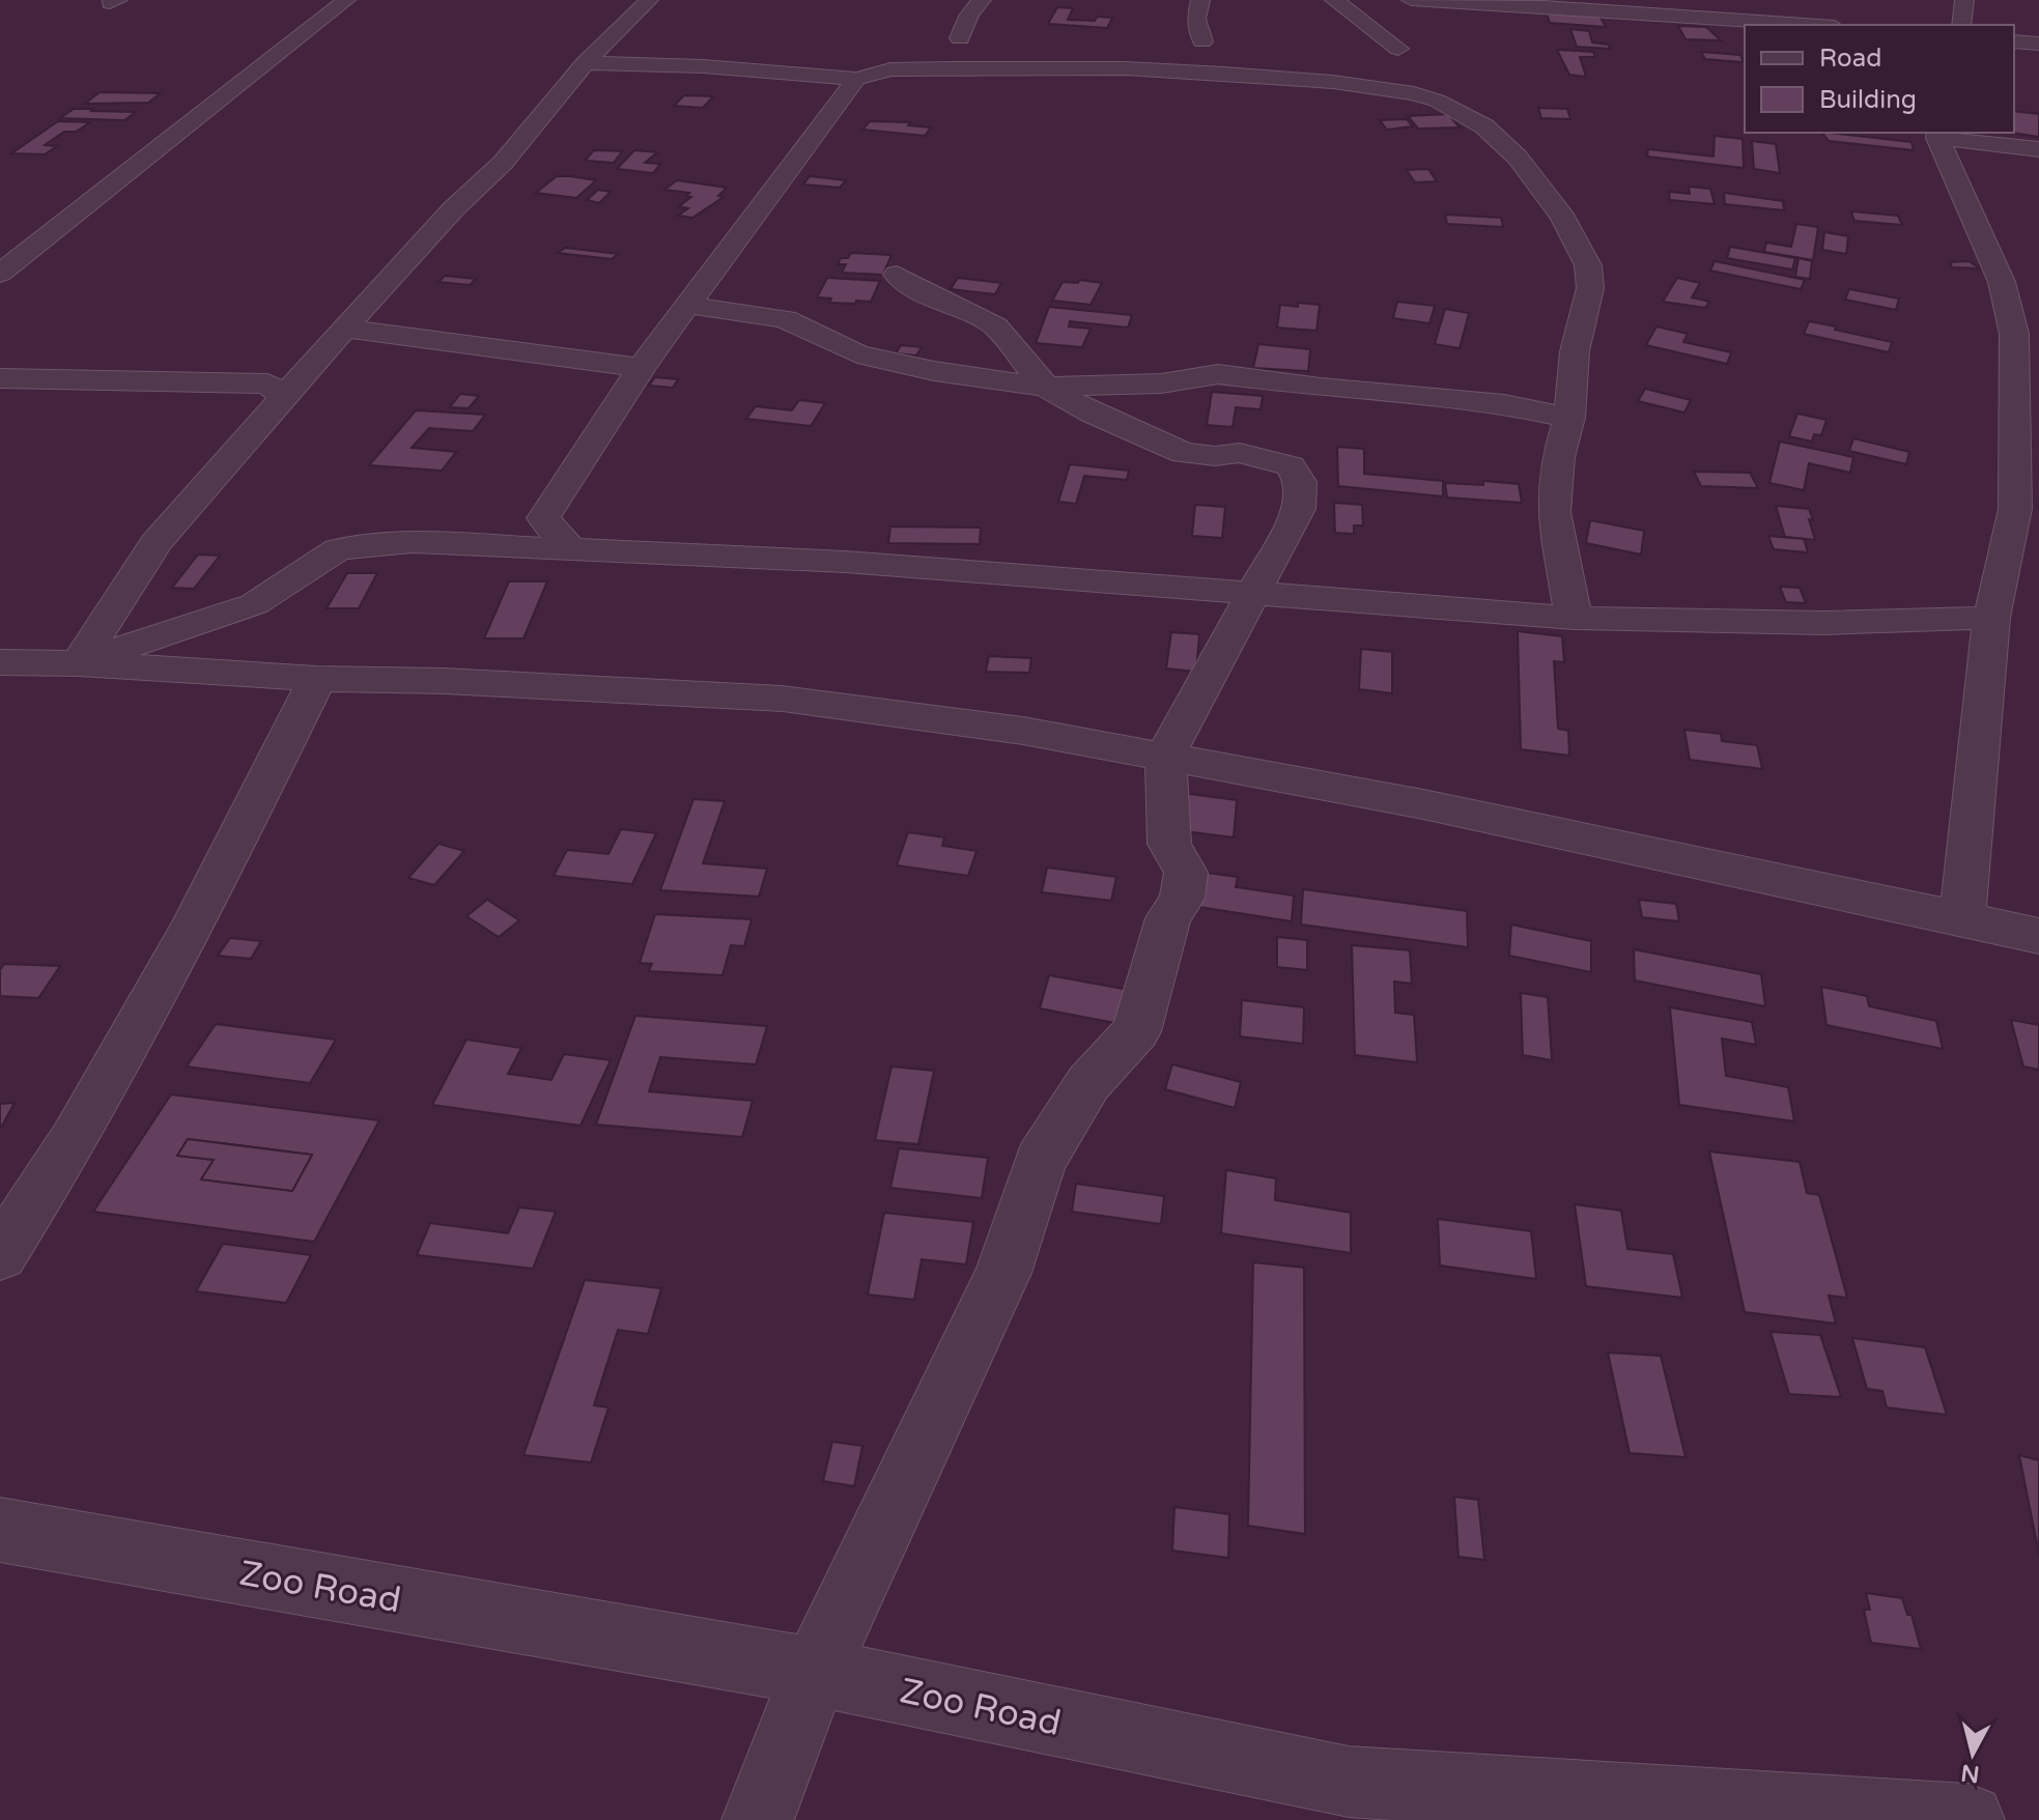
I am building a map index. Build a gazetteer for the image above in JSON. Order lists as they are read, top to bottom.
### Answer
{
  "streets": {
    "street": ["Zoo Road"]
  },
  "legend": ["Road", "Building"],
  "north": "bottom"
}
